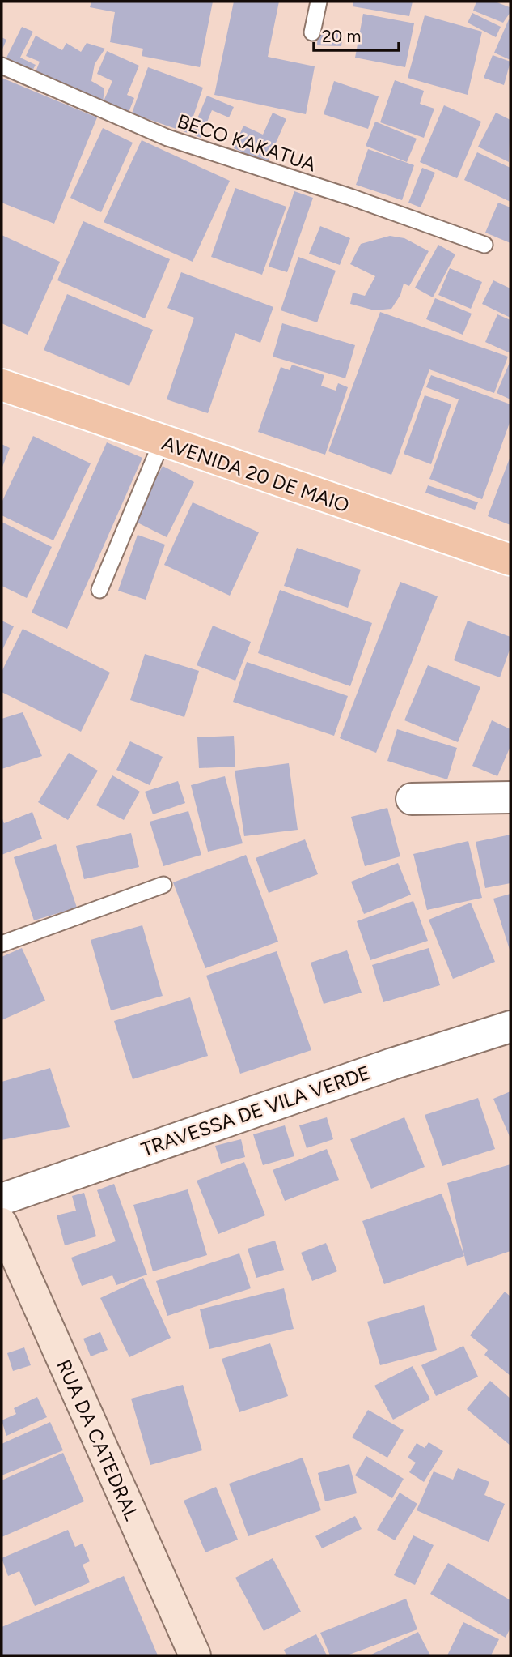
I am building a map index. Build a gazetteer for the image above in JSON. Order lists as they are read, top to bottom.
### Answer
{
  "streets": {
    "main road": ["AVENIDA 20 DE MAIO", "RUA DA CATEDRAL"],
    "street": ["TRAVESSA DE VILA VERDE"],
    "lane": ["BECO KAKATUA"]
  },
  "scale_bar": "20 m"
}
